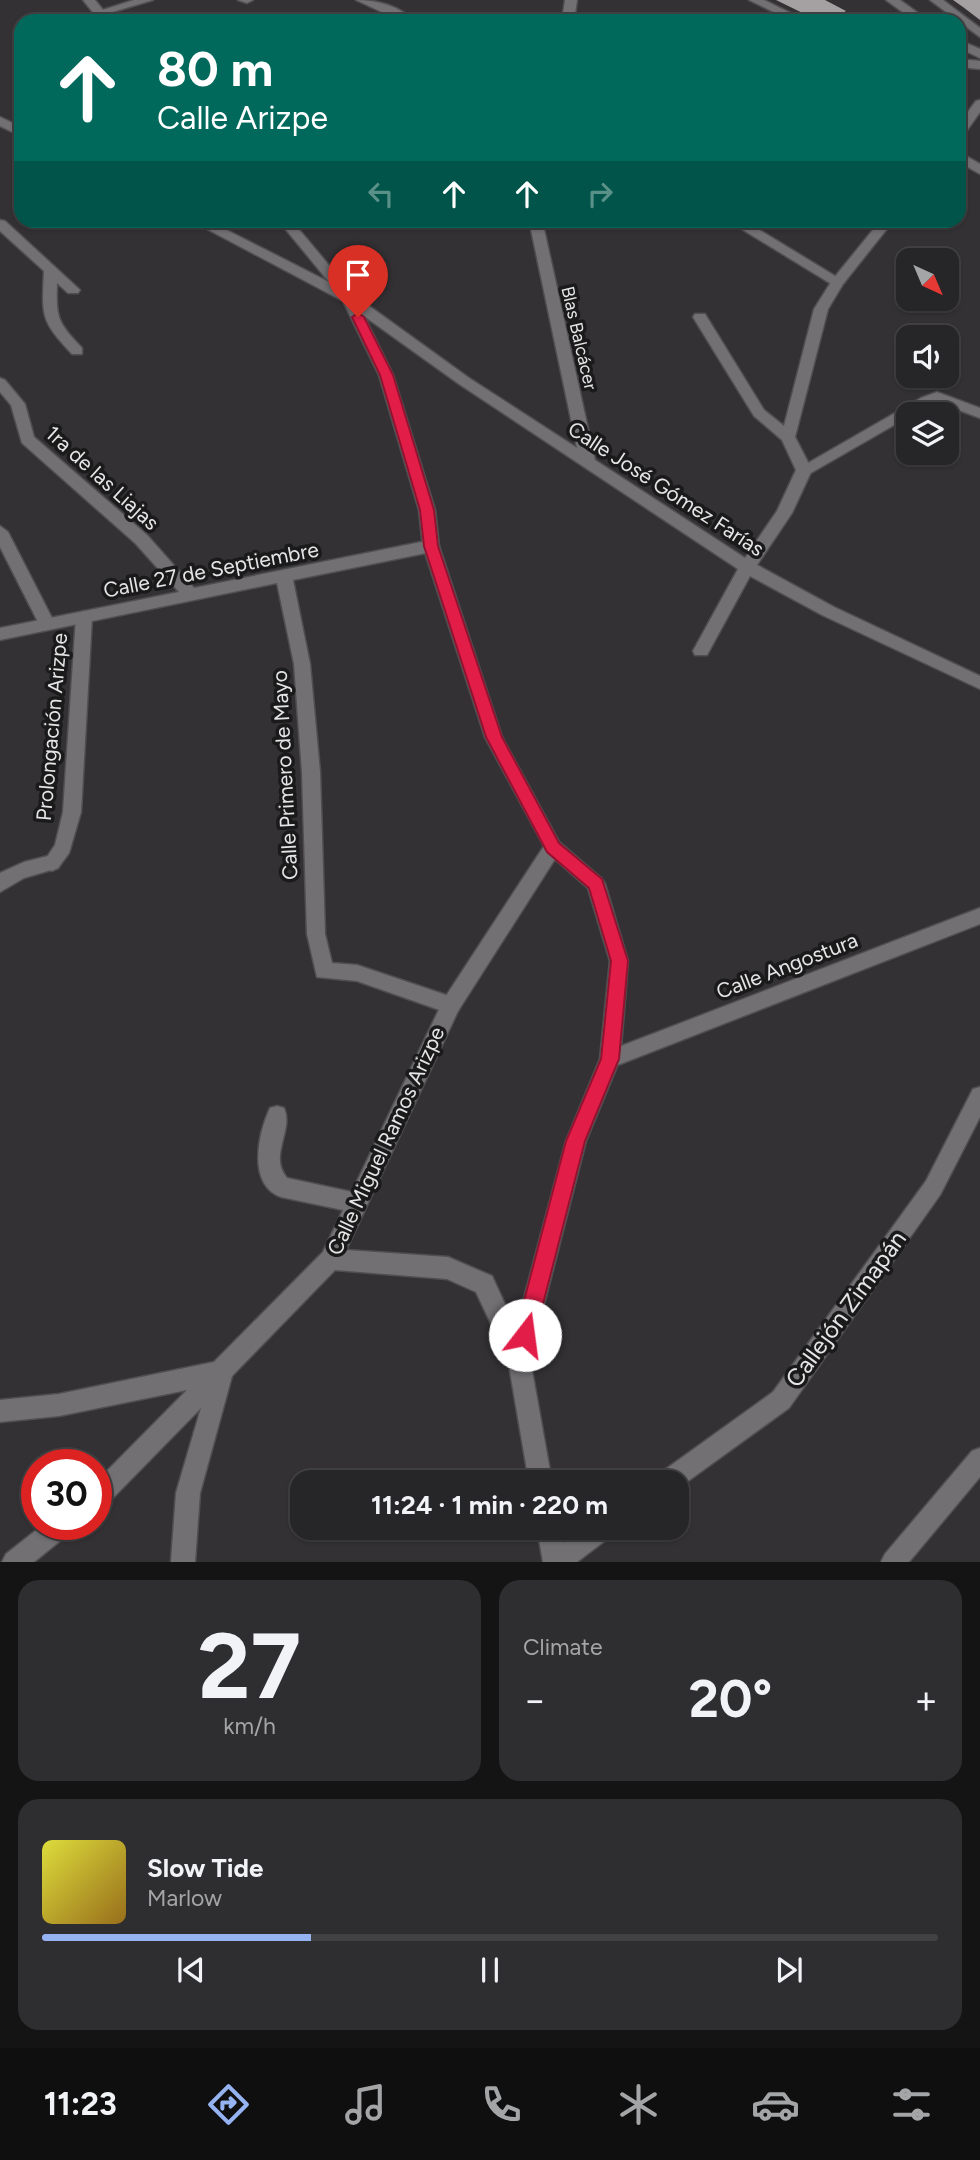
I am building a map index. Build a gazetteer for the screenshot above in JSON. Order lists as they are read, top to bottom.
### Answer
{
  "streets": {
    "street": [
      "Blas Balcácer",
      "1ra de las Liajas",
      "Calle José Gómez Farías",
      "Calle 27 de Septiembre",
      "Prolongación Arizpe",
      "Calle Primero de Mayo",
      "Calle Angostura",
      "Calle Miguel Ramos Arizpe",
      "Callejón Zimapán"
    ]
  },
  "crossings": [
    ["Blas Balcácer", "Calle José Gómez Farías"],
    ["1ra de las Liajas", "Calle 27 de Septiembre"],
    ["Calle 27 de Septiembre", "Prolongación Arizpe"],
    ["Calle 27 de Septiembre", "Calle Primero de Mayo"],
    ["Calle Primero de Mayo", "Calle Miguel Ramos Arizpe"]
  ],
  "north": "bottom right",
  "page": {
    "turn": ["80 m", "Calle Arizpe"],
    "limit": "30",
    "trip": "11:24 · 1 min · 220 m",
    "tile": [
      ["27", "km/h"],
      "Climate"
    ],
    "heat": ["−", "20°", "+"],
    "song": ["Slow Tide", "Marlow"],
    "tabs": "11:23"
  }
}
